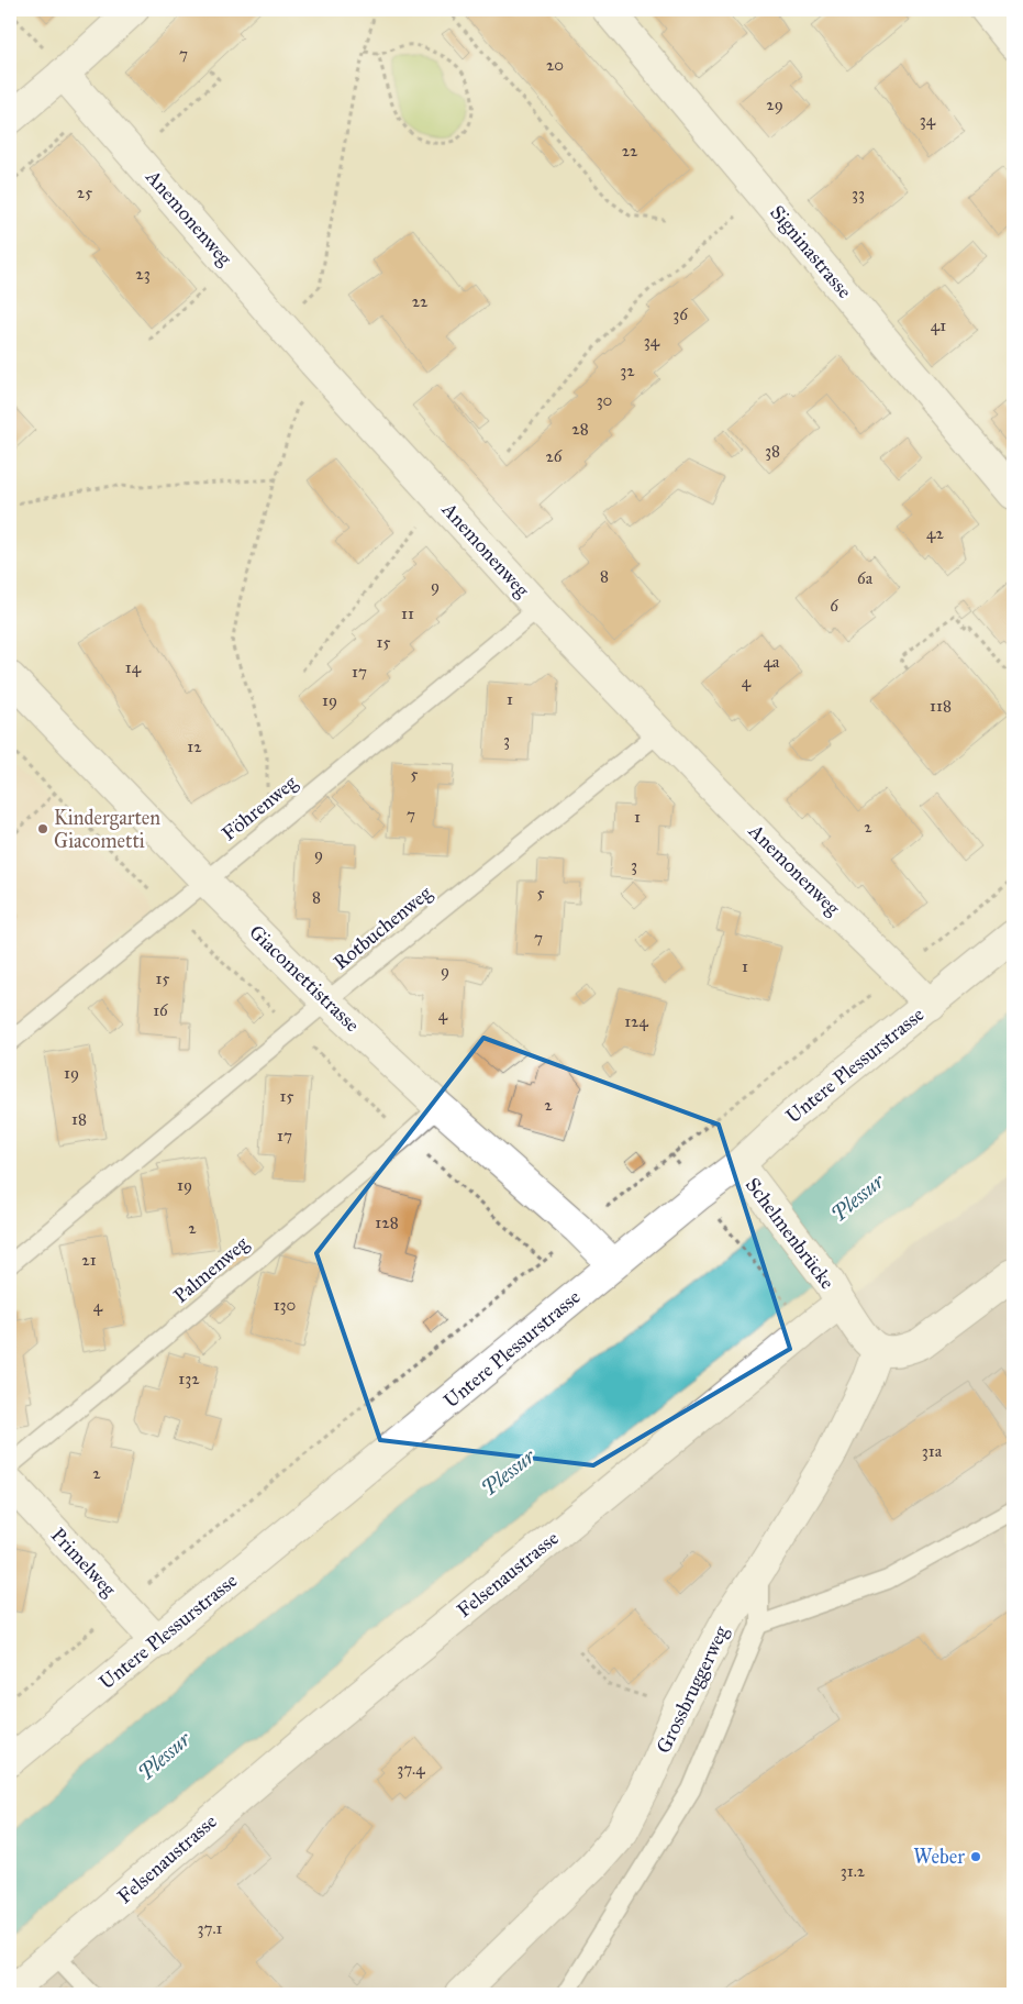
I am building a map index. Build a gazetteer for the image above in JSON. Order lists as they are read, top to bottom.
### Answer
{
  "streets": {
    "street": [
      "Anemonenweg",
      "Signinastrasse",
      "Giacomettistrasse",
      "Untere Plessurstrasse",
      "Schelmenbrücke",
      "Primelweg",
      "Felsenaustrasse",
      "Grossbruggerweg"
    ],
    "lane": ["Föhrenweg", "Rotbuchenweg", "Palmenweg"]
  },
  "crossings": [
    ["Anemonenweg", "Föhrenweg"],
    ["Anemonenweg", "Rotbuchenweg"],
    ["Anemonenweg", "Untere Plessurstrasse"],
    ["Föhrenweg", "Giacomettistrasse"],
    ["Rotbuchenweg", "Giacomettistrasse"],
    ["Giacomettistrasse", "Untere Plessurstrasse"],
    ["Giacomettistrasse", "Palmenweg"],
    ["Untere Plessurstrasse", "Schelmenbrücke"],
    ["Untere Plessurstrasse", "Primelweg"],
    ["Schelmenbrücke", "Felsenaustrasse"]
  ],
  "water": ["Plessur"],
  "places": ["Kindergarten Giacometti", "Weber"],
  "house_numbers": [
    "7",
    "20",
    "29",
    "34",
    "22",
    "25",
    "33",
    "23",
    "22",
    "36",
    "41",
    "34",
    "32",
    "30",
    "28",
    "38",
    "26",
    "42",
    "8",
    "6a",
    "9",
    "6",
    "11",
    "15",
    "4a",
    "14",
    "17",
    "4",
    "1",
    "19",
    "118",
    "3",
    "12",
    "5",
    "7",
    "1",
    "2",
    "9",
    "3",
    "5",
    "8",
    "7",
    "1",
    "9",
    "15",
    "16",
    "4",
    "124",
    "19",
    "15",
    "2",
    "18",
    "17",
    "19",
    "128",
    "2",
    "21",
    "130",
    "4",
    "132",
    "31a",
    "2",
    "37.4",
    "31.2",
    "37.1"
  ]
}
